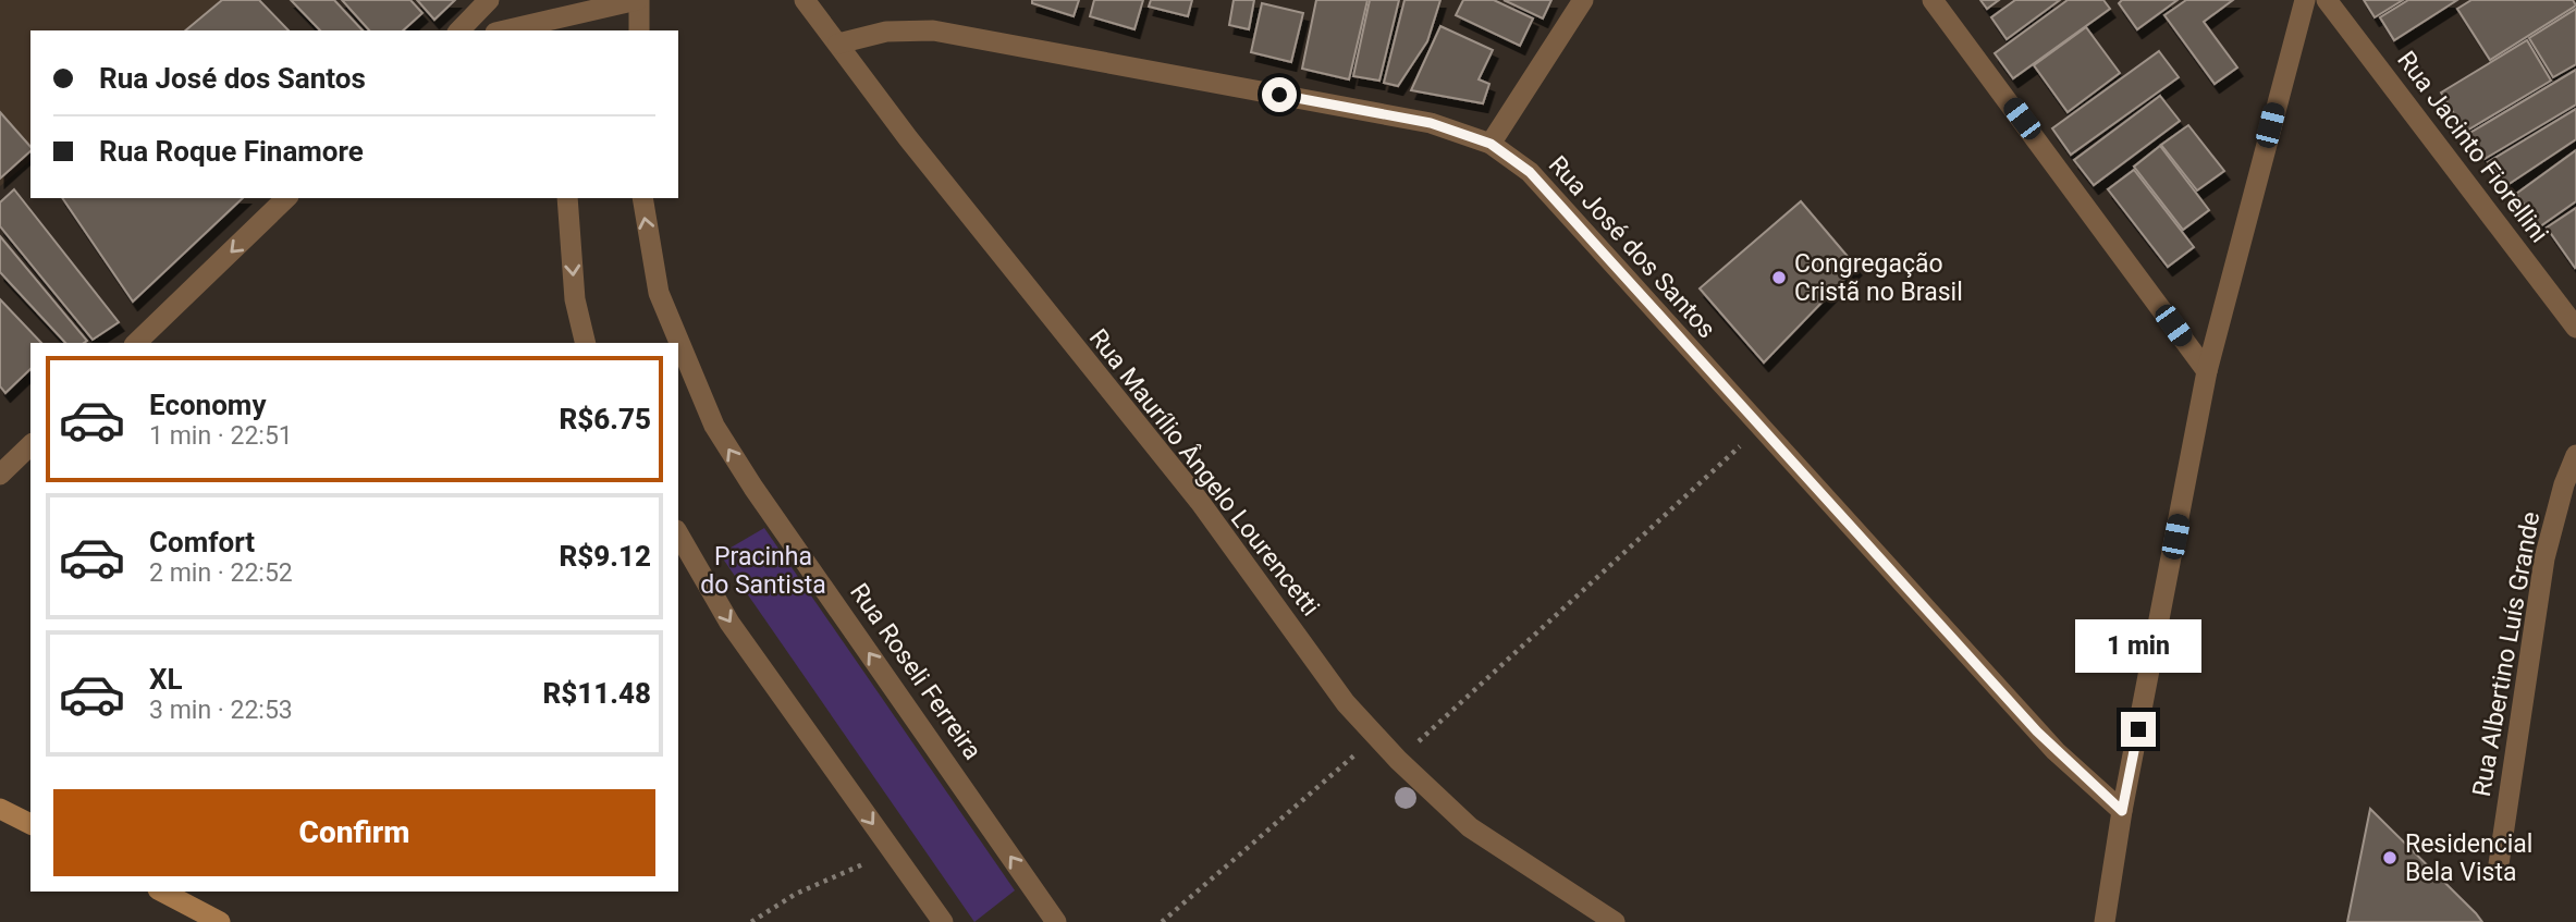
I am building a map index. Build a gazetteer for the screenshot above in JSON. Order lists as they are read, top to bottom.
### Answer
{
  "streets": {
    "street": [
      "Rua Jacinto Fiorellini",
      "Rua José dos Santos",
      "Rua Maurílio Ângelo Lourencetti",
      "Rua Albertino Luís Grande",
      "Rua Roseli Ferreira"
    ]
  },
  "crossings": [
    ["Rua José dos Santos", "Rua Maurílio Ângelo Lourencetti"]
  ],
  "parks": ["Pracinha do Santista"],
  "places": ["Congregação Cristã no Brasil", "Residencial Bela Vista"],
  "page": {
    "banner": ["Rua José dos Santos", "Rua Roque Finamore"],
    "list": [
      {
        "name": "Economy",
        "note": "1 min · 22:51",
        "value": "R$6.75"
      },
      {
        "name": "Comfort",
        "note": "2 min · 22:52",
        "value": "R$9.12"
      },
      {
        "name": "XL",
        "note": "3 min · 22:53",
        "value": "R$11.48"
      }
    ],
    "bubble": "1 min",
    "buttons": "Confirm"
  }
}
